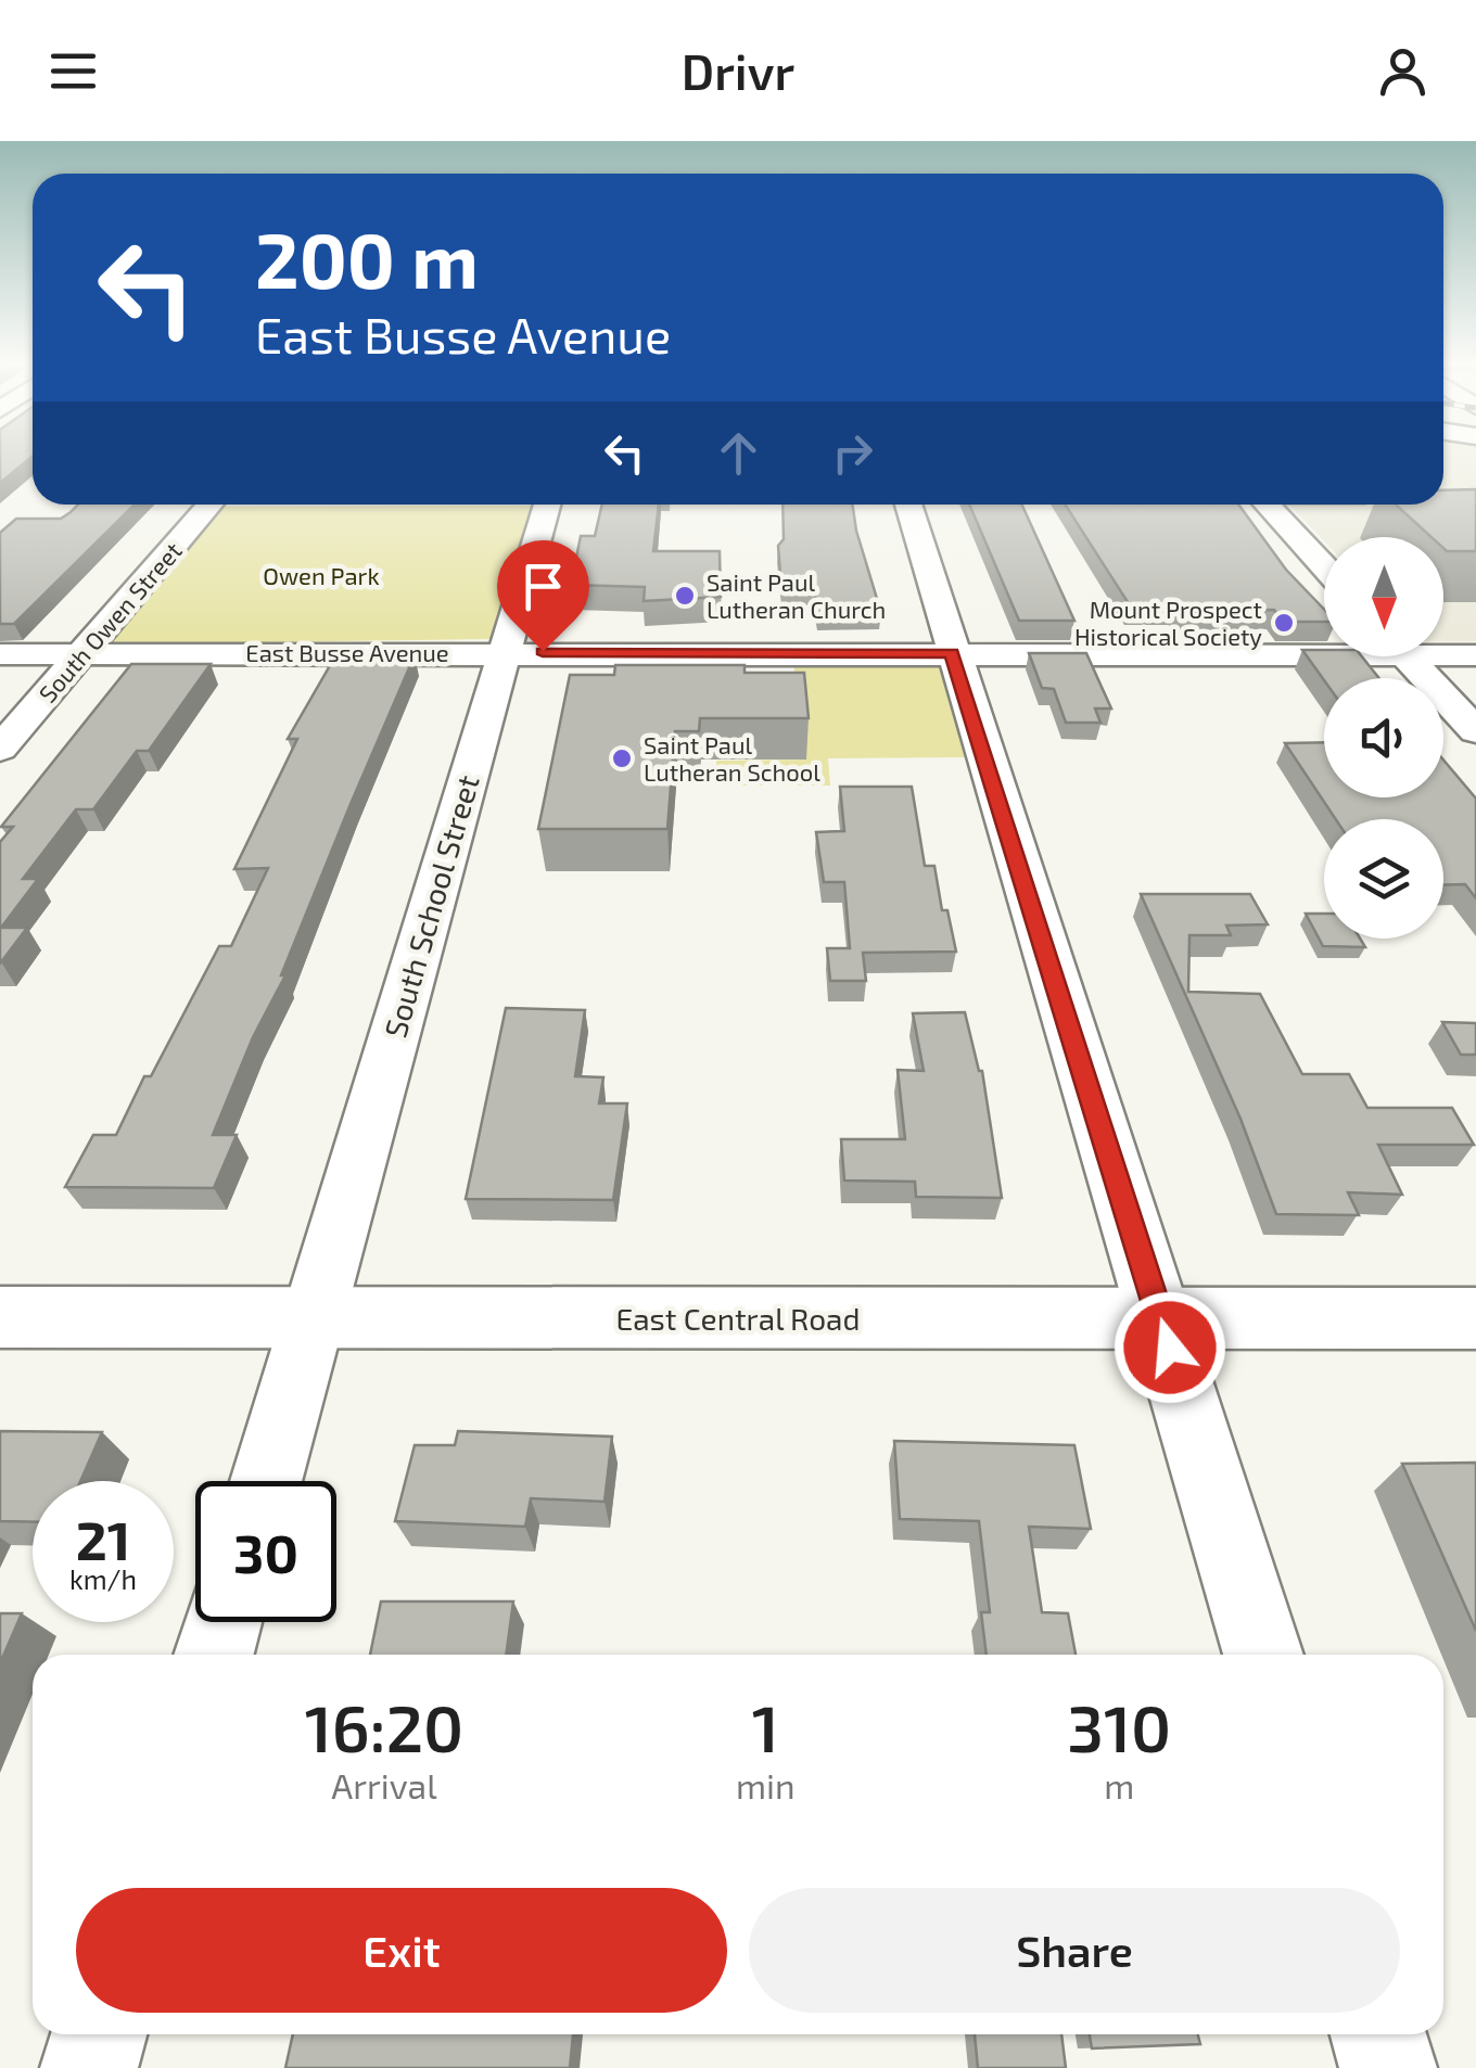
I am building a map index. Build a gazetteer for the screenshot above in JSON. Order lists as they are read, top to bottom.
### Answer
{
  "streets": {
    "main road": ["East Central Road"],
    "street": ["South Owen Street", "East Busse Avenue", "South School Street"]
  },
  "crossings": [
    ["South Owen Street", "East Busse Avenue"],
    ["East Busse Avenue", "South School Street"],
    ["South School Street", "East Central Road"]
  ],
  "parks": ["Owen Park"],
  "places": ["Saint Paul Lutheran Church", "Mount Prospect Historical Society", "Saint Paul Lutheran School"],
  "north": "bottom",
  "page": {
    "header": "Drivr",
    "turn": ["200 m", "East Busse Avenue"],
    "speed": "21 km/h",
    "limit": "30",
    "eta": [
      "16:20",
      "Arrival",
      "1",
      "min",
      "310",
      "m"
    ],
    "buttons": ["Exit", "Share"]
  }
}
